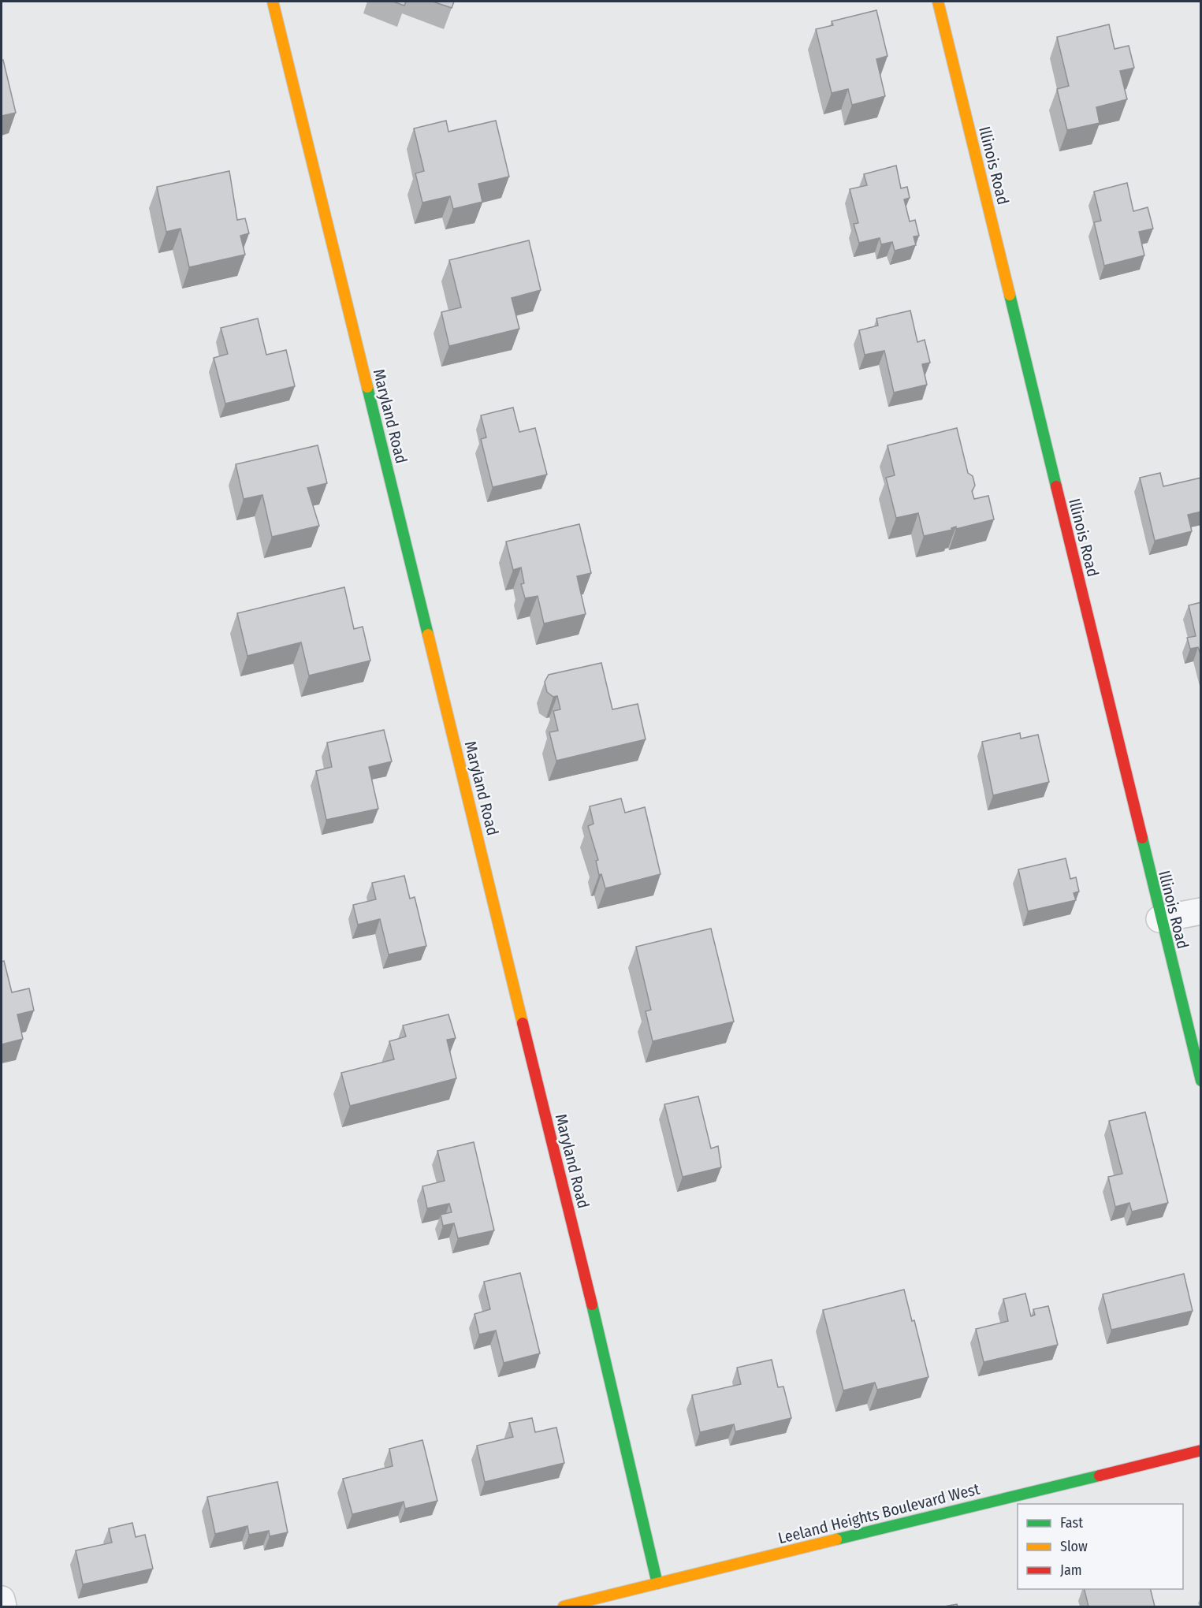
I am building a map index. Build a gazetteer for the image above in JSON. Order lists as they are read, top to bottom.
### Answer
{
  "streets": {
    "street": ["Illinois Road", "Maryland Road", "Leeland Heights Boulevard West"]
  },
  "crossings": [
    ["Maryland Road", "Leeland Heights Boulevard West"]
  ],
  "legend": ["Fast", "Slow", "Jam"]
}
